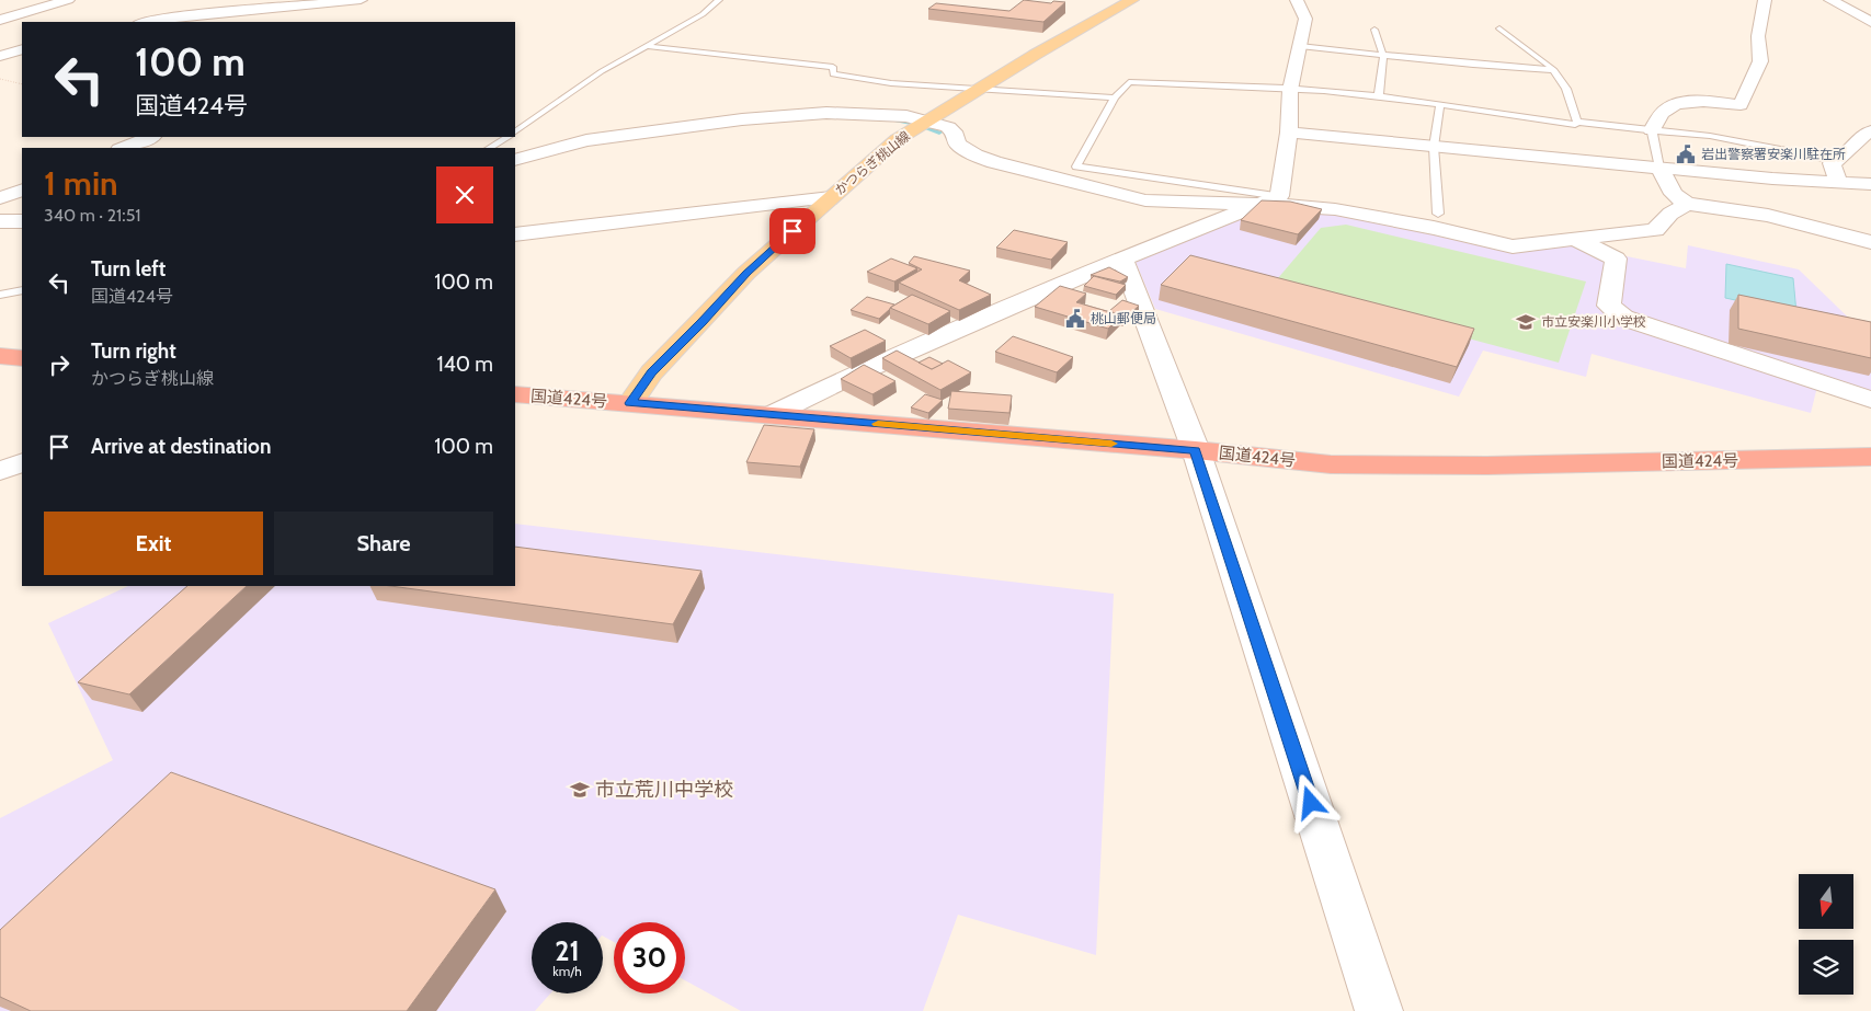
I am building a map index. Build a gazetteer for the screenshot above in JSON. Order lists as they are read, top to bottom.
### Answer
{
  "streets": {
    "highway": ["国道424号"],
    "main road": ["かつらぎ桃山線"]
  },
  "crossings": [
    ["かつらぎ桃山線", "国道424号"]
  ],
  "places": {
    "public building": ["岩出警察署安楽川駐在所", "桃山郵便局"],
    "school or university": ["市立安楽川小学校", "市立荒川中学校"]
  },
  "north": "bottom",
  "page": {
    "turn": ["100 m", "国道424号"],
    "heading": ["1 min", "340 m · 21:51"],
    "list": [
      {
        "name": "Turn left",
        "note": "国道424号",
        "value": "100 m"
      },
      {
        "name": "Turn right",
        "note": "かつらぎ桃山線",
        "value": "140 m"
      },
      {
        "name": "Arrive at destination",
        "value": "100 m"
      }
    ],
    "buttons": ["Exit", "Share"],
    "speed": "21 km/h",
    "limit": "30"
  }
}
